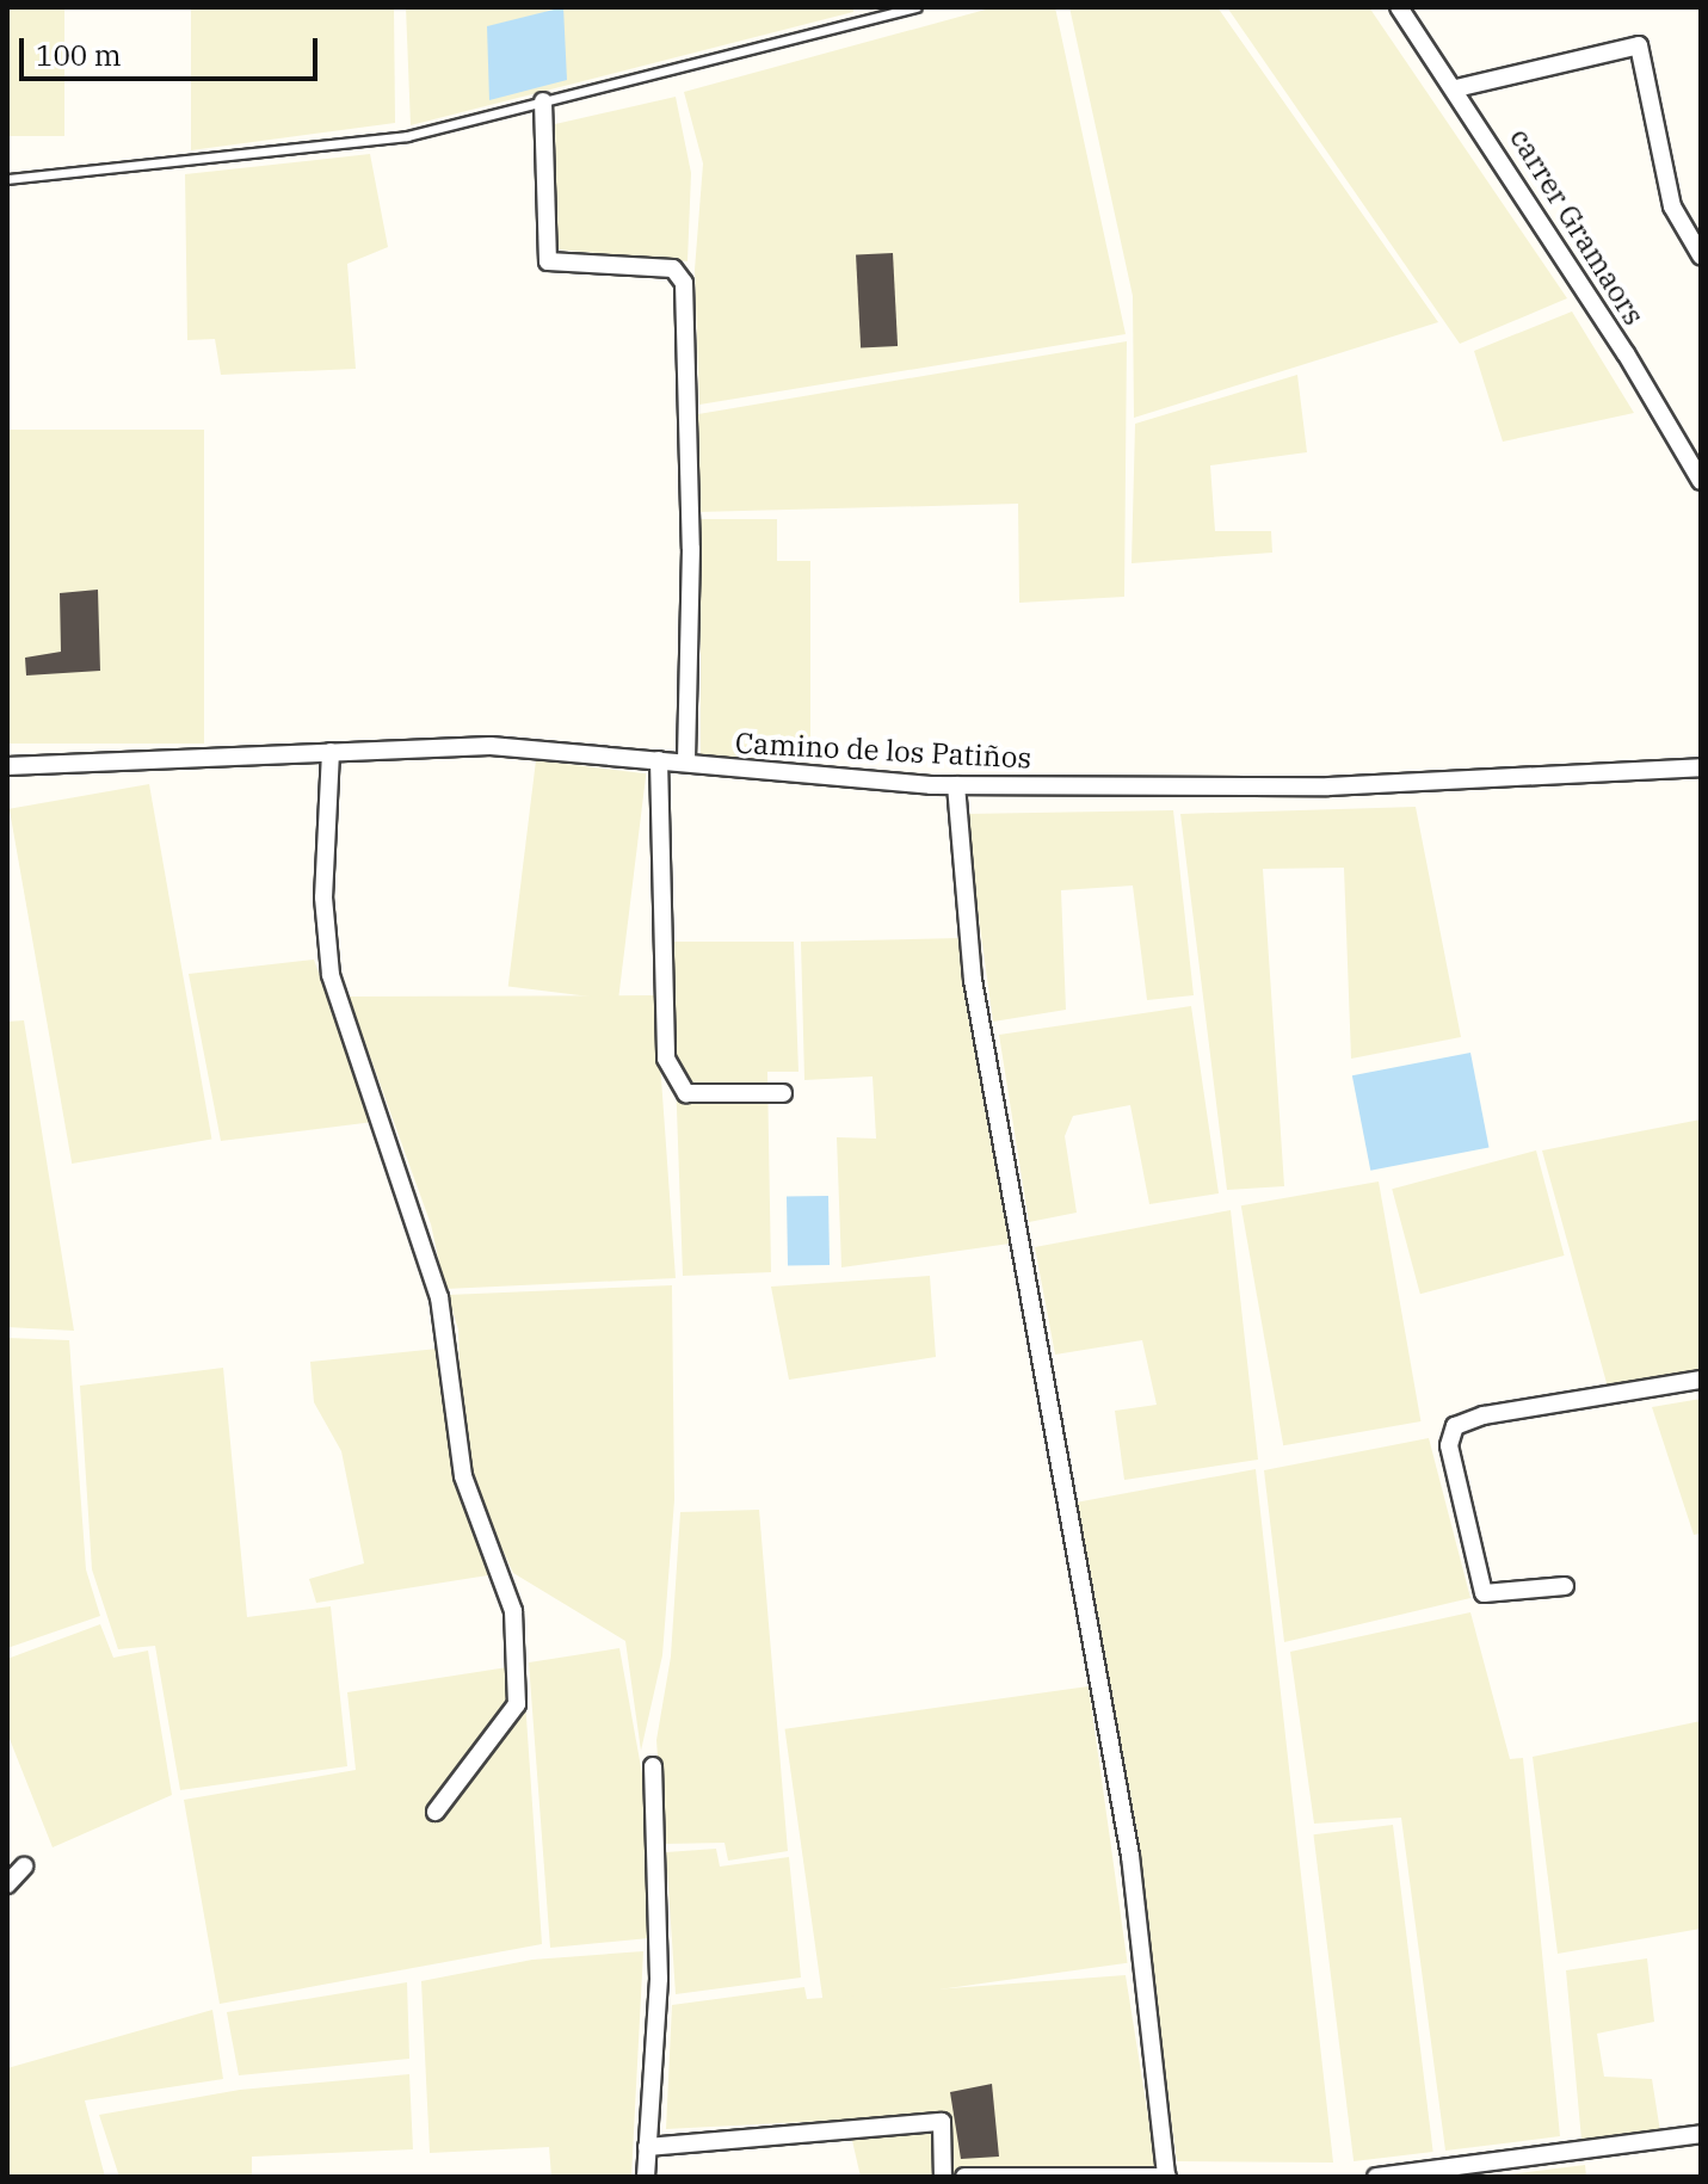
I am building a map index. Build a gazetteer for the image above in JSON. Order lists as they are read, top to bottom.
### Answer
{
  "streets": {
    "street": ["carrer Gramaors", "Camino de los Patiños"]
  },
  "scale_bar": "100 m"
}
